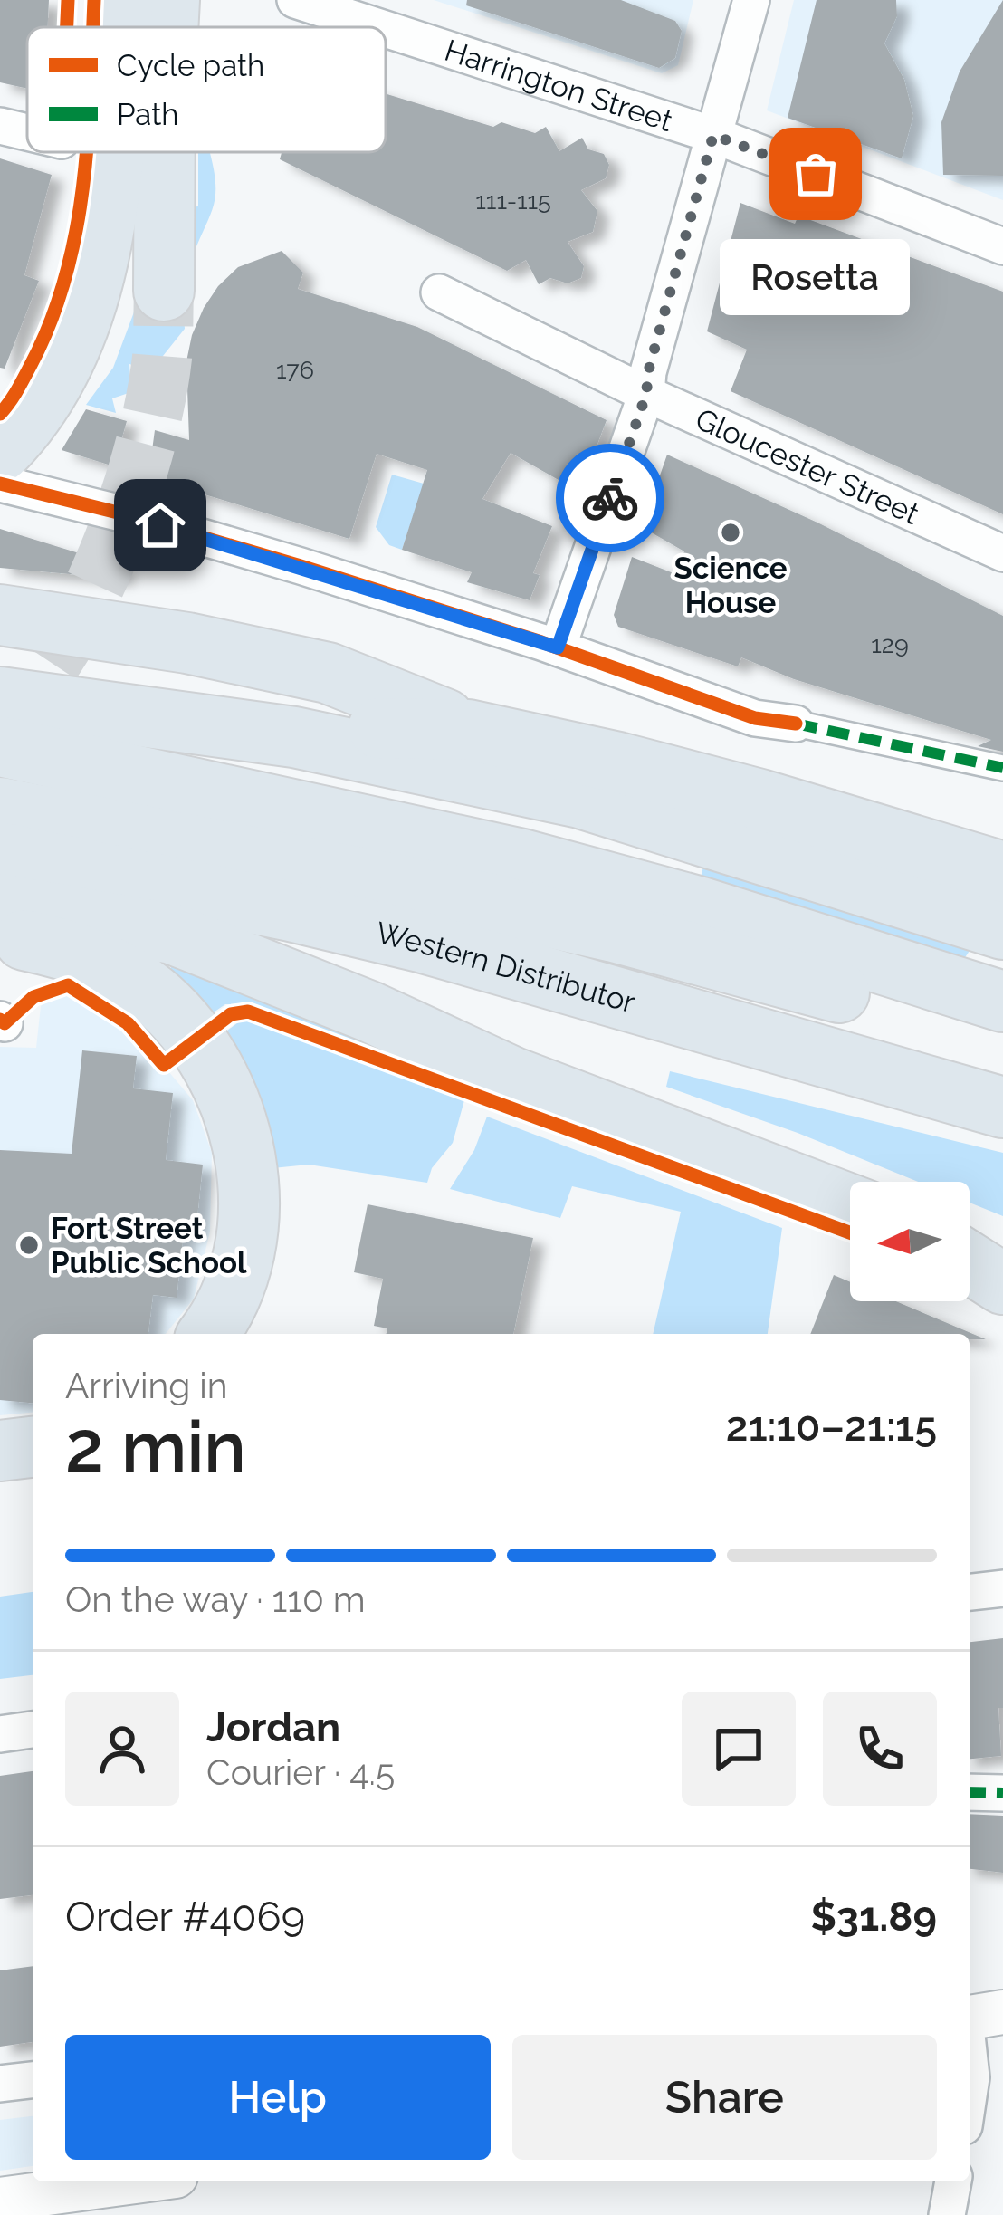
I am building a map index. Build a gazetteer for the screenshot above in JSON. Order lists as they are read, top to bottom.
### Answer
{
  "streets": {
    "highway": ["Western Distributor"],
    "street": ["Harrington Street", "Gloucester Street"]
  },
  "places": ["Rosetta", "Science House", "Fort Street Public School"],
  "house_numbers": ["111-115", "176", "129"],
  "legend": ["Cycle path", "Path"],
  "north": "left",
  "page": {
    "bubble": "Rosetta",
    "heading": ["2 min", "Arriving in", "21:10–21:15"],
    "panel": [
      "Jordan",
      "Courier · 4.5",
      "Order #4069",
      "$31.89"
    ],
    "bar": "On the way · 110 m",
    "buttons": ["Help", "Share"]
  }
}
